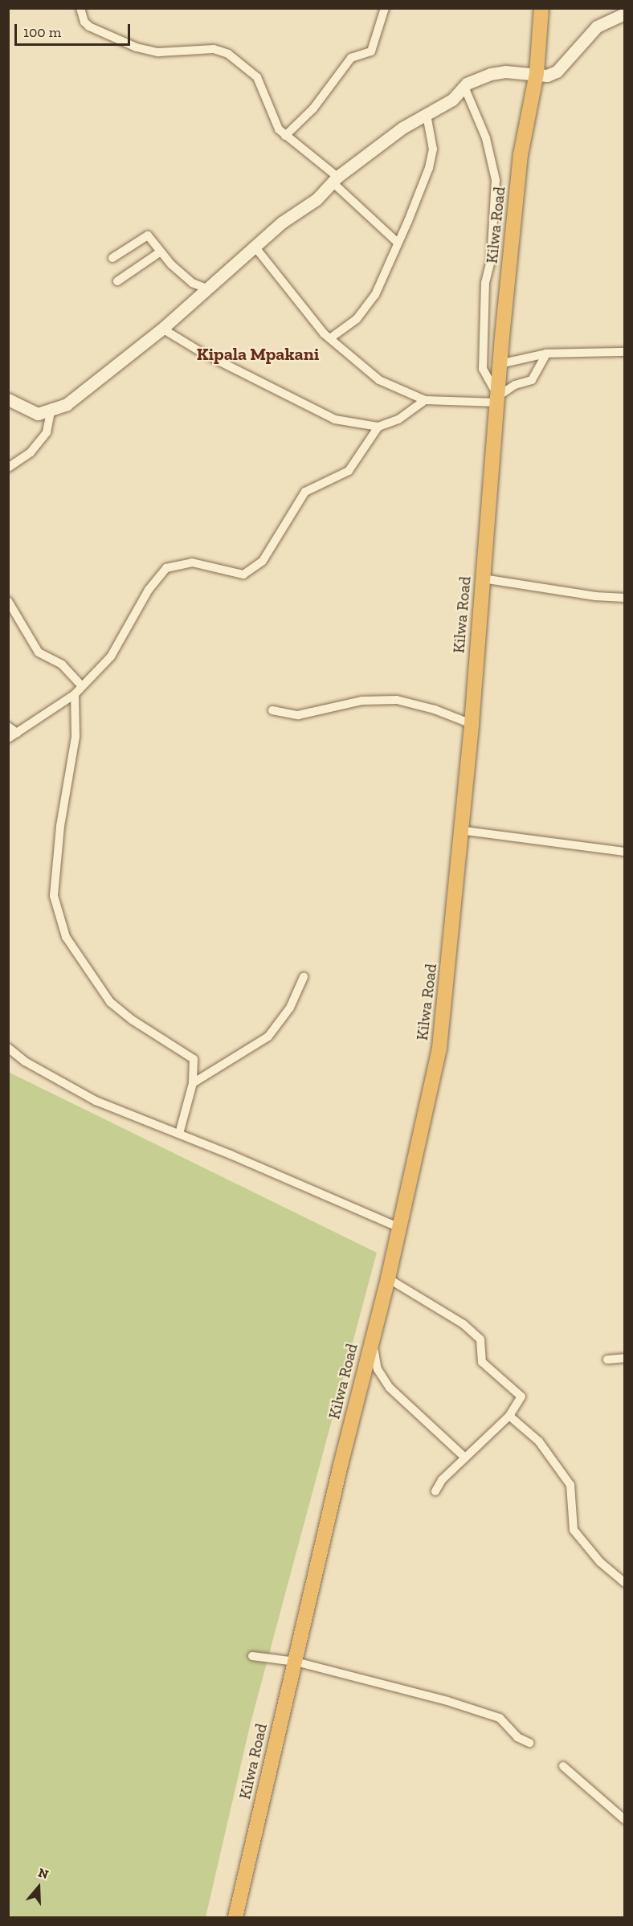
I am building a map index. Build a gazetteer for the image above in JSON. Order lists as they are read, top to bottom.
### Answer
{
  "streets": {
    "highway": ["Kilwa Road"]
  },
  "districts": ["Kipala Mpakani"],
  "scale_bar": "100 m",
  "north": "top"
}
